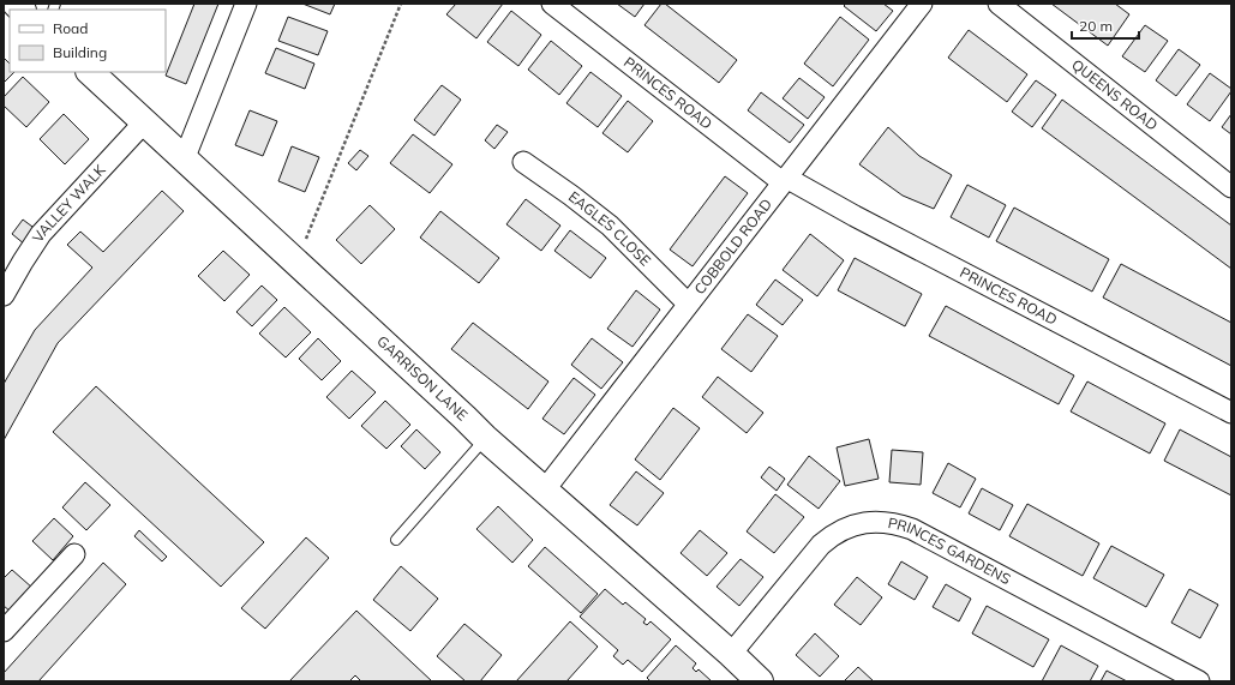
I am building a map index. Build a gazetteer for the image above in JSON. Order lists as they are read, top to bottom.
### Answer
{
  "streets": {
    "main road": ["GARRISON LANE"],
    "street": [
      "PRINCES ROAD",
      "QUEENS ROAD",
      "VALLEY WALK",
      "EAGLES CLOSE",
      "COBBOLD ROAD",
      "PRINCES GARDENS"
    ]
  },
  "crossings": [
    ["PRINCES ROAD", "COBBOLD ROAD"],
    ["VALLEY WALK", "GARRISON LANE"],
    ["EAGLES CLOSE", "COBBOLD ROAD"],
    ["COBBOLD ROAD", "GARRISON LANE"],
    ["GARRISON LANE", "PRINCES GARDENS"]
  ],
  "legend": ["Road", "Building"],
  "scale_bar": "20 m"
}
